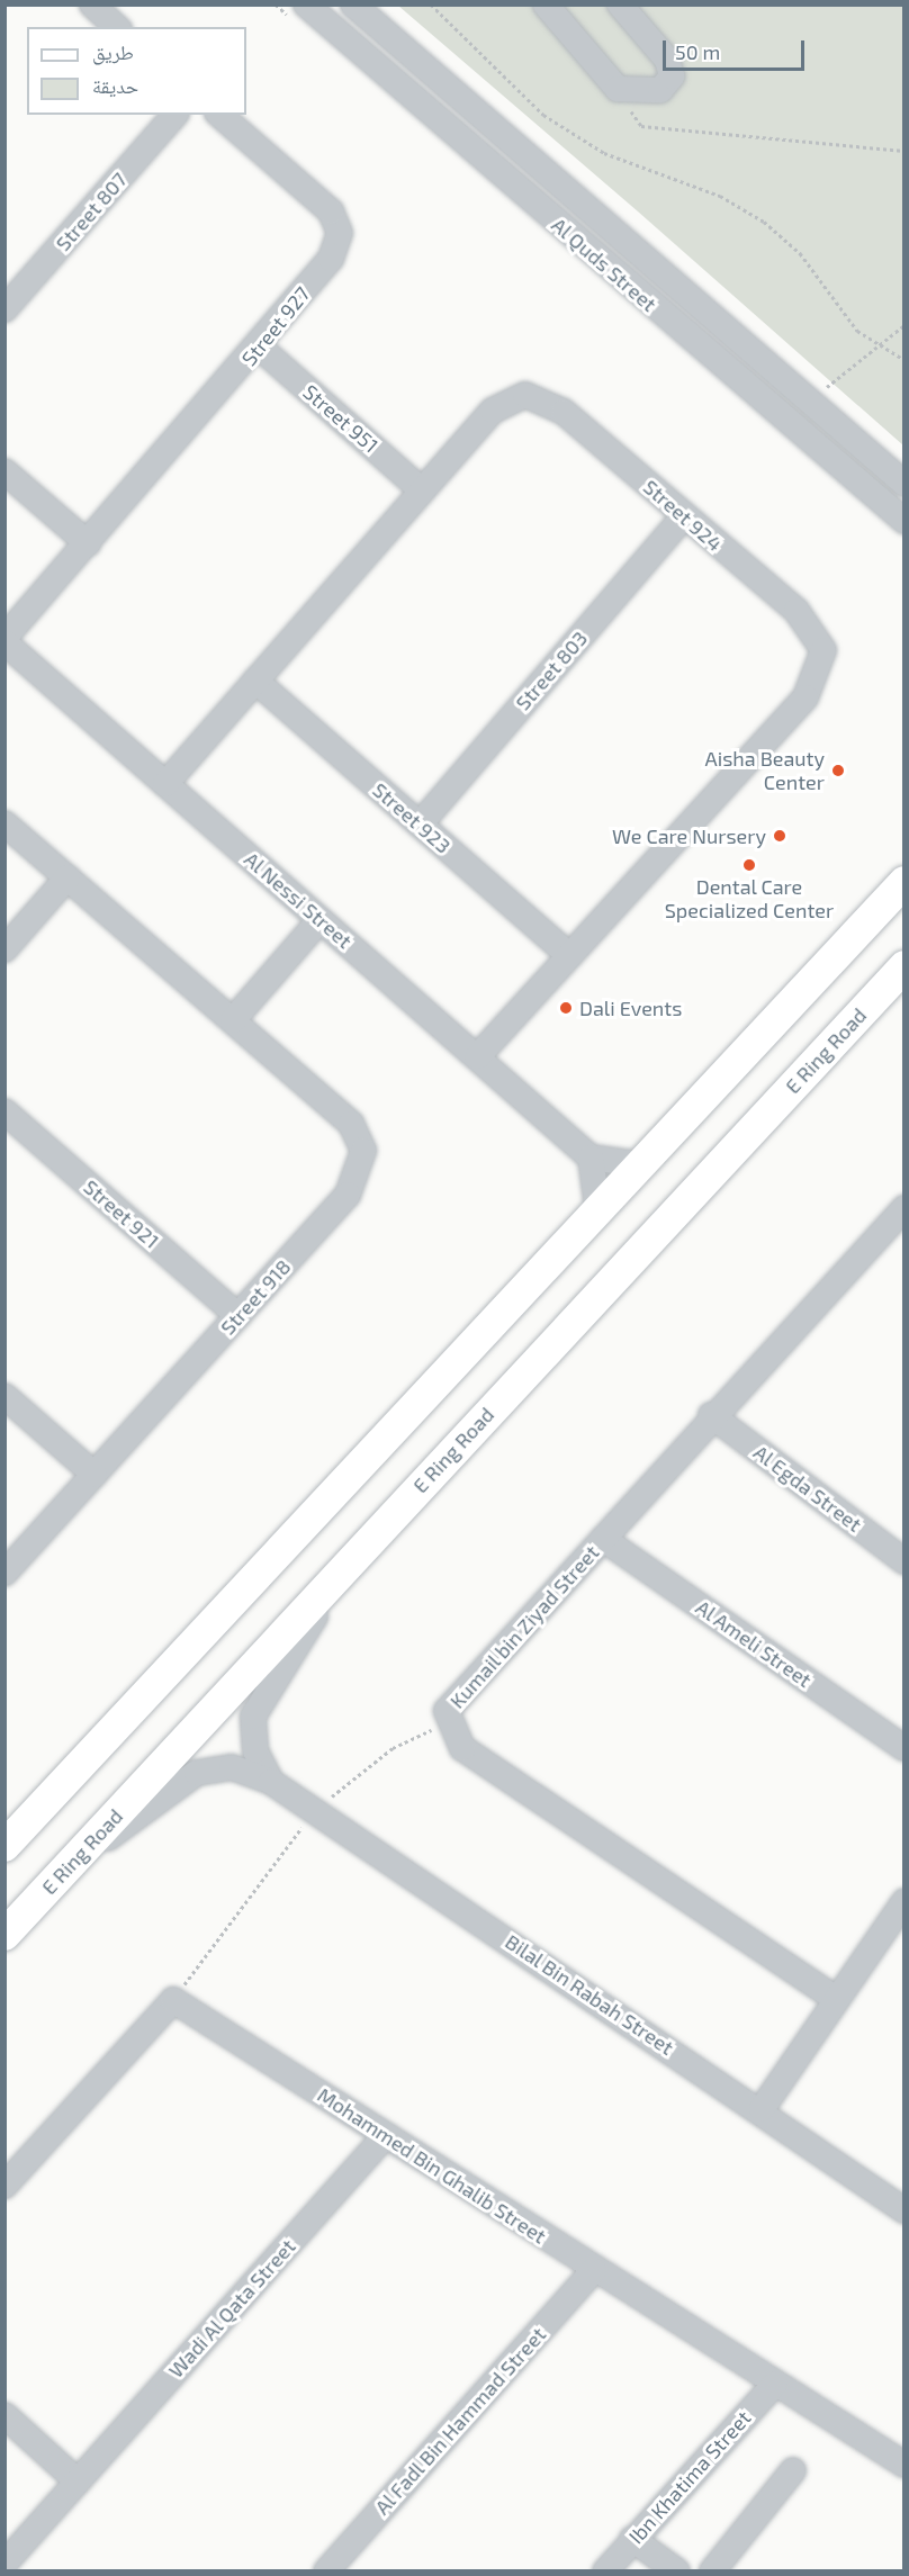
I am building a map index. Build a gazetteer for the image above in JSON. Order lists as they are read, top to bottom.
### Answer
{
  "streets": {
    "main road": ["E Ring Road"],
    "street": [
      "Street 807",
      "Al Quds Street",
      "Street 927",
      "Street 951",
      "Street 924",
      "Street 803",
      "Street 923",
      "Al Nessi Street",
      "Street 921",
      "Street 918",
      "Al Egda Street",
      "Kumail bin Ziyad Street",
      "Al Ameli Street",
      "Bilal Bin Rabah Street",
      "Mohammed Bin Ghalib Street",
      "Wadi Al Qata Street",
      "Al Fadl Bin Hammad Street",
      "Ibn Khatima Street"
    ]
  },
  "crossings": [
    ["Street 927", "Street 951"],
    ["Street 927", "Al Nessi Street"],
    ["Street 951", "Street 924"],
    ["Street 924", "Street 803"],
    ["Street 924", "Street 923"],
    ["Street 924", "Al Nessi Street"],
    ["Street 803", "Street 923"],
    ["E Ring Road", "Bilal Bin Rabah Street"],
    ["Street 921", "Street 918"],
    ["Al Egda Street", "Kumail bin Ziyad Street"],
    ["Kumail bin Ziyad Street", "Al Ameli Street"],
    ["Mohammed Bin Ghalib Street", "Wadi Al Qata Street"],
    ["Mohammed Bin Ghalib Street", "Al Fadl Bin Hammad Street"],
    ["Mohammed Bin Ghalib Street", "Ibn Khatima Street"]
  ],
  "places": [
    "Aisha Beauty Center",
    "We Care Nursery",
    "Dental Care Specialized Center",
    "Dali Events"
  ],
  "legend": ["طريق", "حديقة"],
  "scale_bar": "50 m"
}
